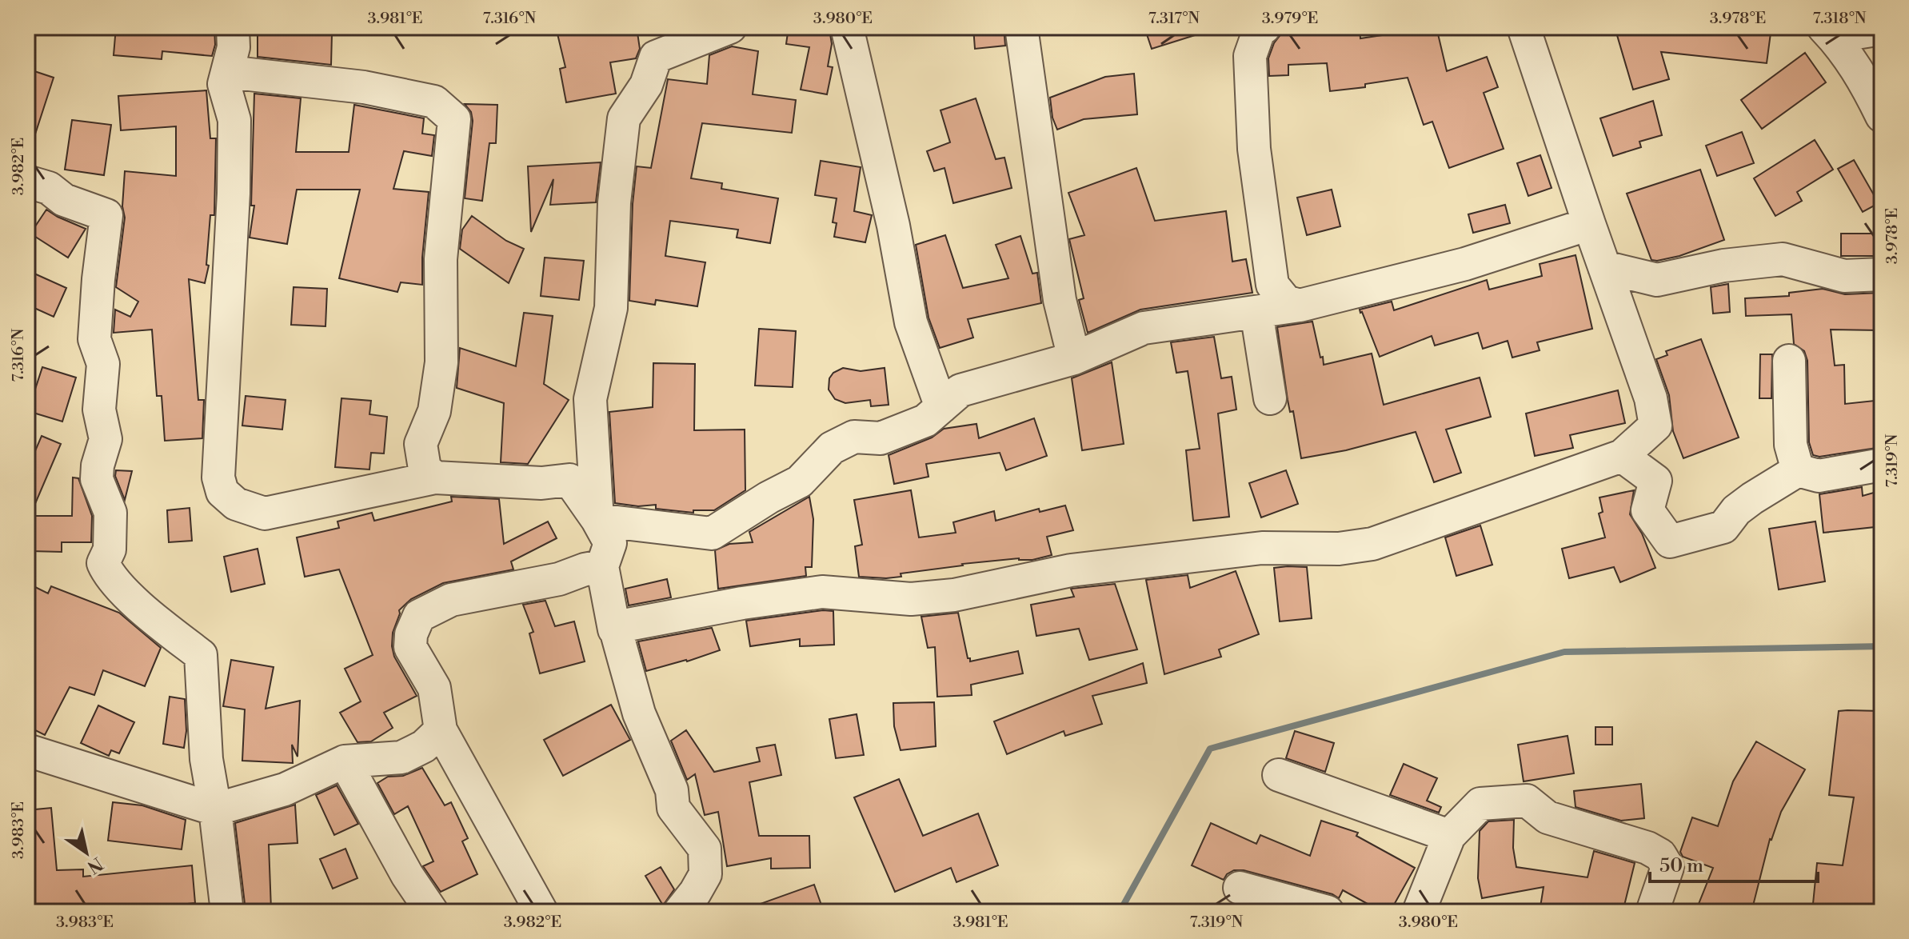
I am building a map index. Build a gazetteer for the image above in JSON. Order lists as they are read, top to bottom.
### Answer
{
  "scale_bar": "50 m",
  "north": "bottom right",
  "coordinates": [
    "3.981°E",
    "7.316°N",
    "3.980°E",
    "7.317°N",
    "3.979°E",
    "3.978°E",
    "7.318°N",
    "3.982°E",
    "7.319°N",
    "3.983°E"
  ]
}
